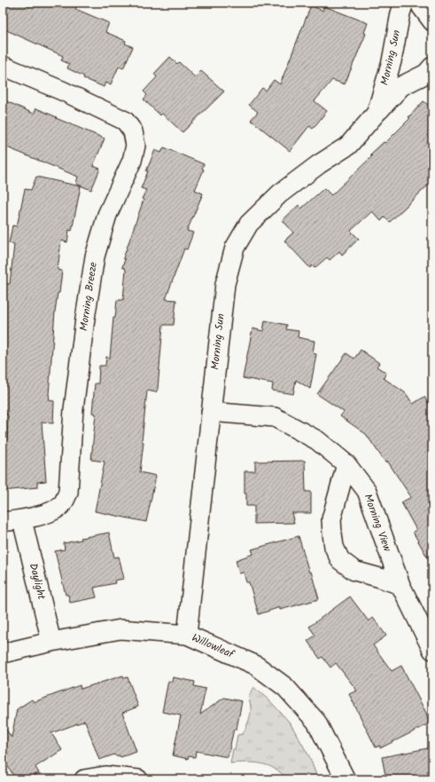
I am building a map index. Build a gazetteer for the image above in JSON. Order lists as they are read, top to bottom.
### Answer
{
  "streets": {
    "street": [
      "Morning Sun",
      "Morning Breeze",
      "Morning View",
      "Daylight",
      "Willowleaf"
    ]
  },
  "crossings": [
    ["Morning Sun", "Morning View"],
    ["Morning Sun", "Willowleaf"],
    ["Morning Breeze", "Daylight"],
    ["Daylight", "Willowleaf"]
  ]
}
